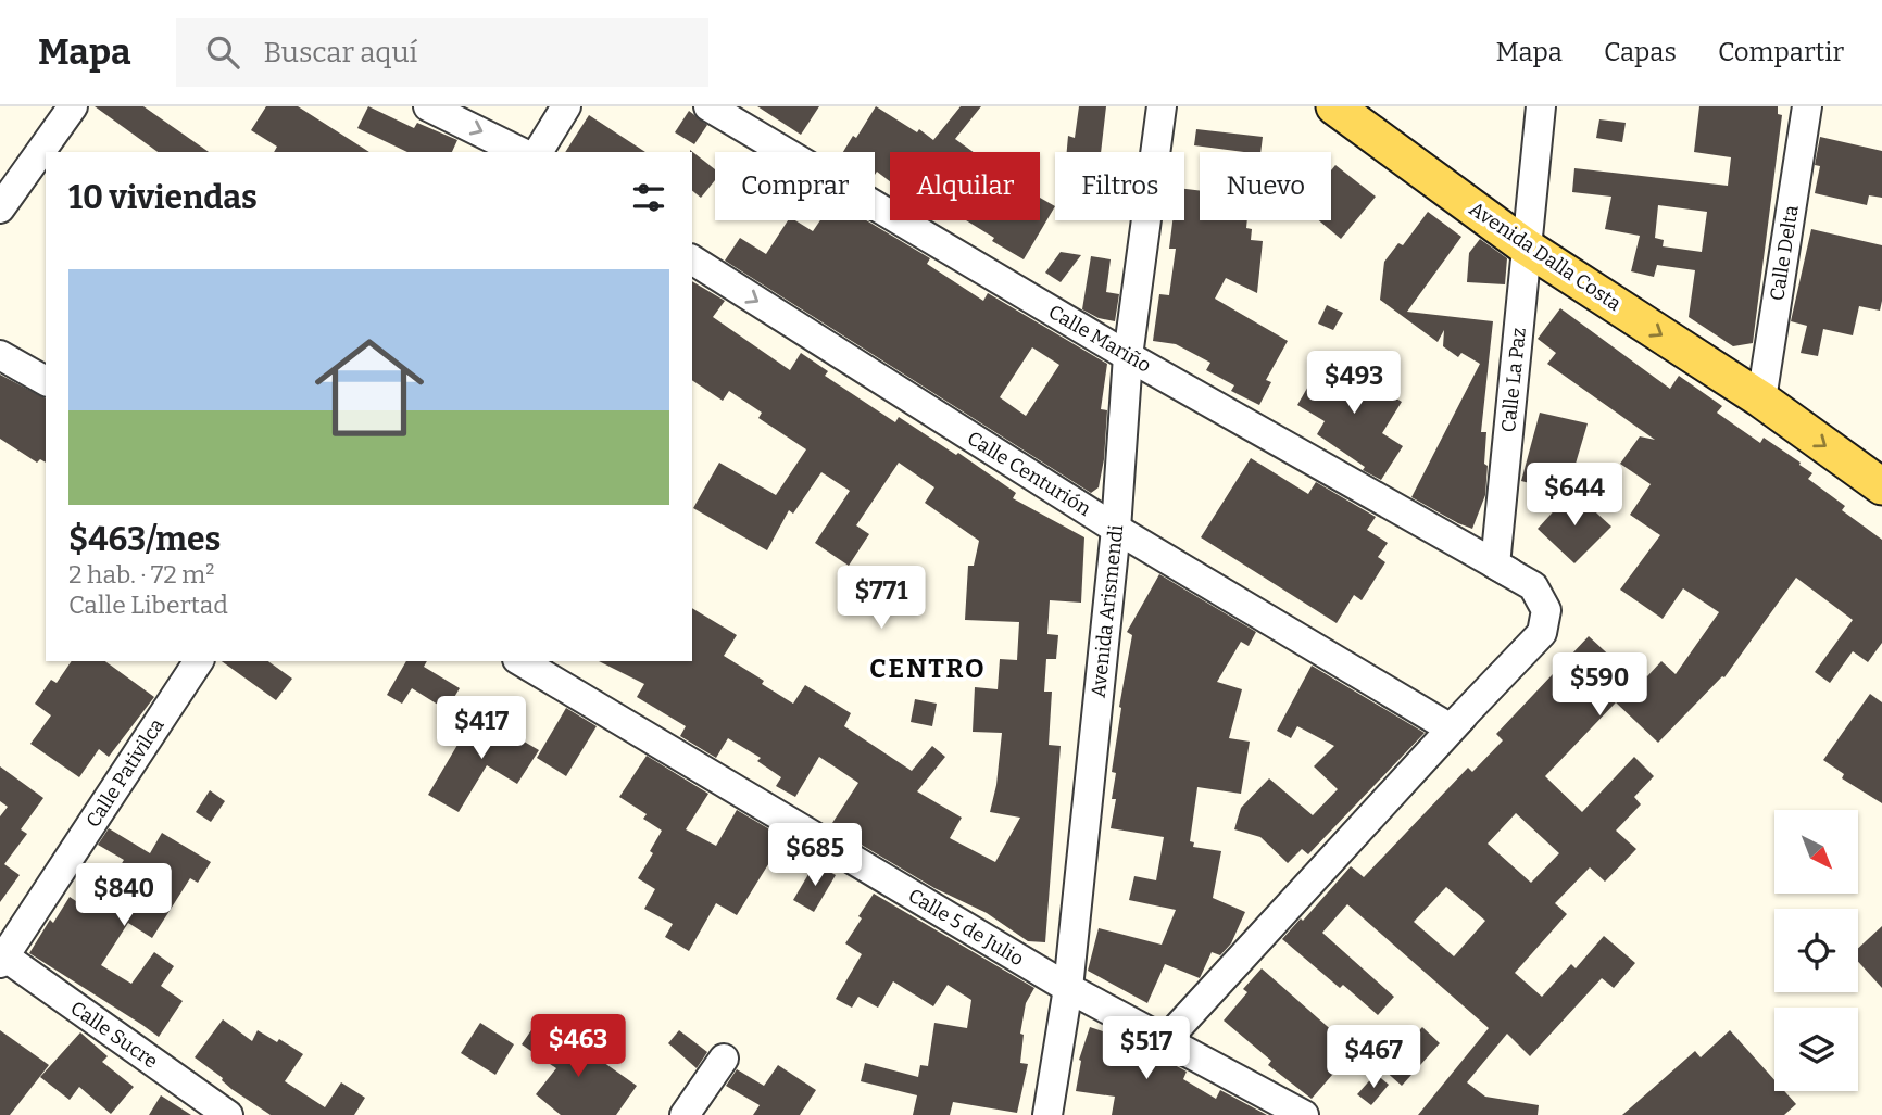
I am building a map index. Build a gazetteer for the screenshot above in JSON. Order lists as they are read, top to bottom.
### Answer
{
  "streets": {
    "main road": ["Avenida Dalla Costa"],
    "street": [
      "Calle Delta",
      "Calle Mariño",
      "Calle La Paz",
      "Calle Centurión",
      "Avenida Arismendi",
      "Calle Pativilca",
      "Calle 5 de Julio",
      "Calle Sucre"
    ]
  },
  "crossings": [
    ["Calle Delta", "Avenida Dalla Costa"],
    ["Avenida Dalla Costa", "Calle La Paz"],
    ["Calle Mariño", "Calle La Paz"],
    ["Calle Mariño", "Avenida Arismendi"],
    ["Calle Centurión", "Avenida Arismendi"],
    ["Avenida Arismendi", "Calle 5 de Julio"],
    ["Calle Pativilca", "Calle Sucre"]
  ],
  "one_way": ["Avenida Dalla Costa", "Calle Centurión"],
  "districts": ["CENTRO"],
  "north": "bottom right",
  "page": {
    "header": "Mapa",
    "search": "Buscar aquí",
    "nav": ["Mapa", "Capas", "Compartir"],
    "chip": [
      "Comprar",
      "Alquilar",
      "Filtros",
      "Nuevo"
    ],
    "heading": "10 viviendas",
    "list": [
      {
        "name": "$463/mes",
        "note": "2 hab. · 72 m² · Calle Libertad"
      }
    ],
    "price": [
      "$493",
      "$644",
      "$771",
      "$590",
      "$417",
      "$685",
      "$840",
      "$463",
      "$517",
      "$467"
    ]
  }
}
